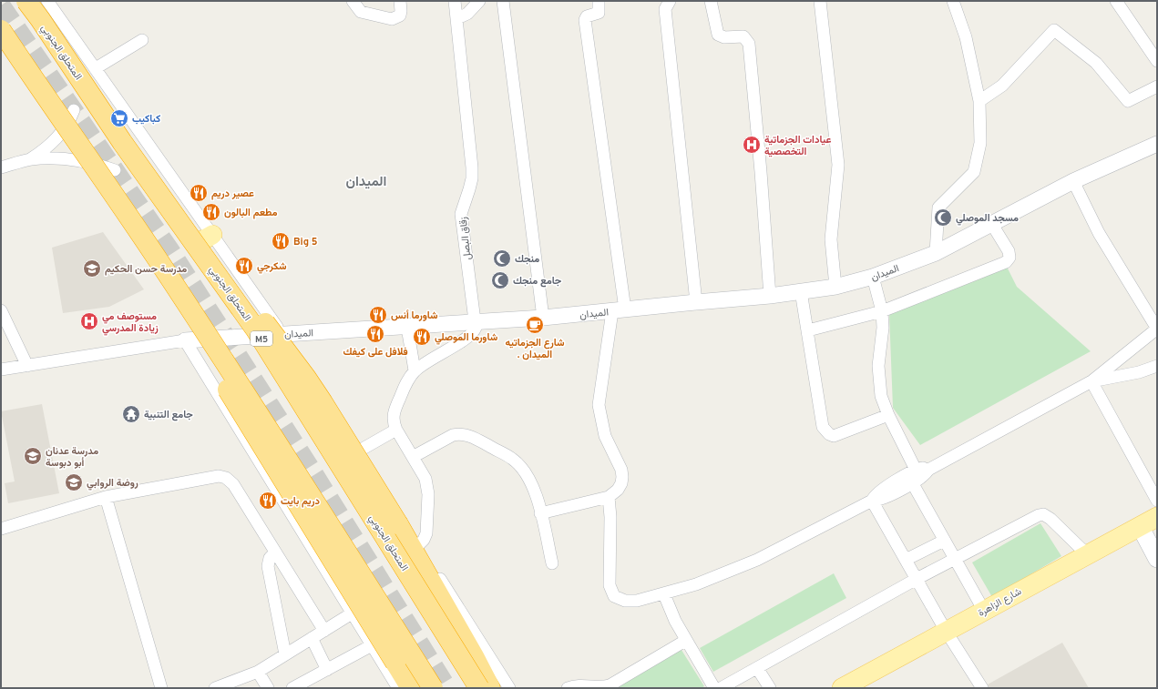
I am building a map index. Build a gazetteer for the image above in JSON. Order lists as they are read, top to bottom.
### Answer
{
  "streets": {
    "highway": ["المتحلق الجنوبي", "M5"],
    "main road": ["شارع الزاهرة"],
    "street": ["زقاق البصل", "الميدان"]
  },
  "crossings": [
    ["زقاق البصل", "الميدان"]
  ],
  "districts": ["الميدان"],
  "places": {
    "supermarket": ["كباكيب"],
    "hospital": ["عيادات الجزماتية التخصصية", "مستوصف مي زيادة المدرسي"],
    "restaurant": [
      "عصير دريم",
      "مطعم البالون",
      "Big 5",
      "شكرجي",
      "شاورما أنس",
      "فلافل على كيفك",
      "شاورما الموصلي",
      "دريم بايت"
    ],
    "mosque": ["مسجد الموصلي", "منجك", "جامع منجك"],
    "school or university": ["مدرسة حسن الحكيم", "مدرسة عدنان أبو دبوسة", "روضة الروابي"],
    "cafe": ["شارع الجزماتيه . الميدان"],
    "temple": ["جامع التنبية"]
  }
}
